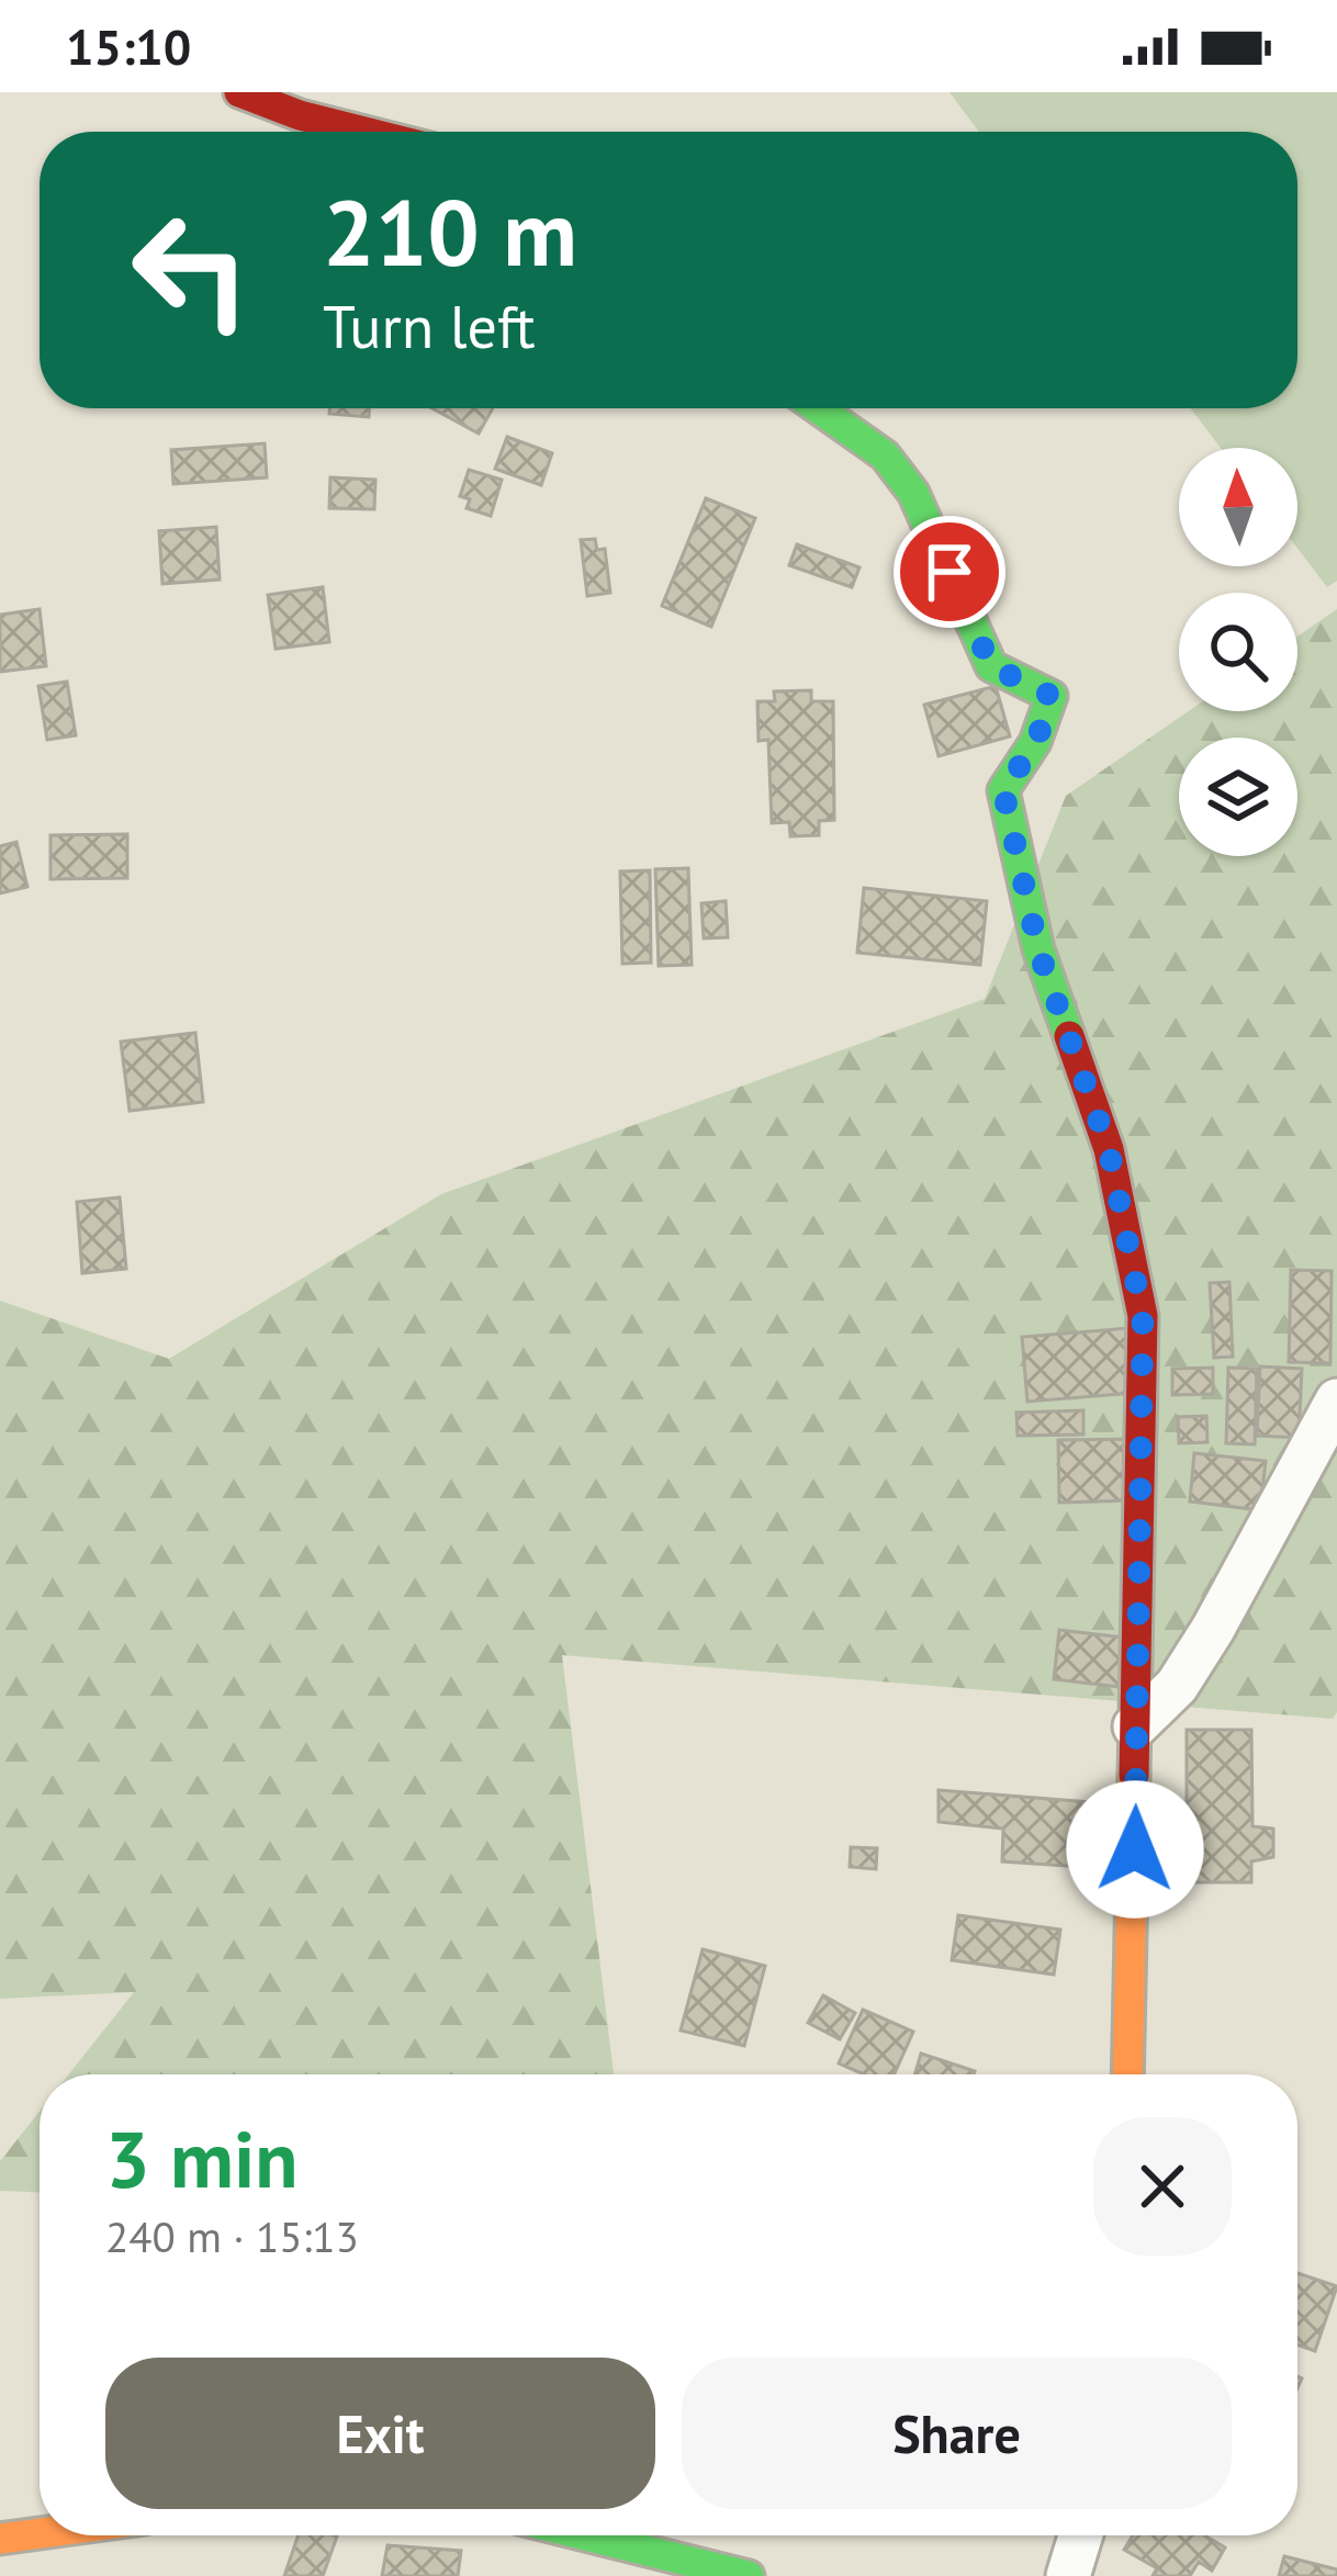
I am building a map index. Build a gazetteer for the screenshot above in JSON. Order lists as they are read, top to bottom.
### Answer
{
  "north": "top",
  "page": {
    "status": "15:10",
    "turn": ["210 m", "Turn left"],
    "heading": ["3 min", "240 m · 15:13"],
    "buttons": ["Exit", "Share"]
  }
}
